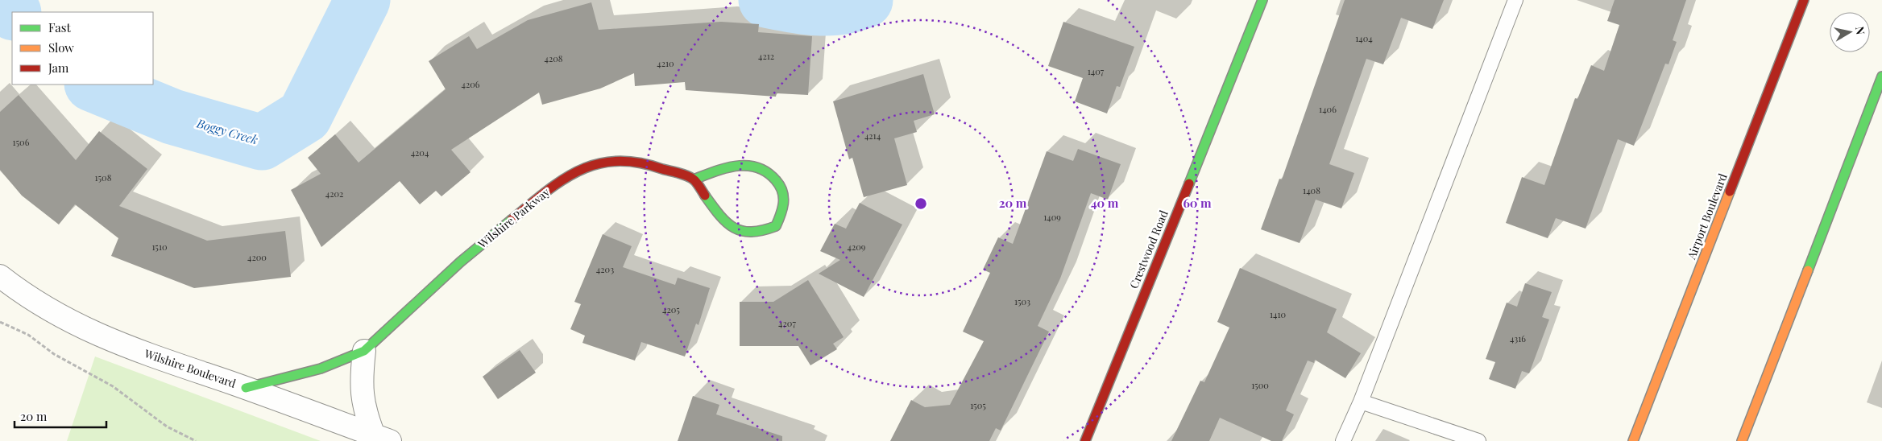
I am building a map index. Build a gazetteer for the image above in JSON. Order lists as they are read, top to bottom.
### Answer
{
  "streets": {
    "street": [
      "Airport Boulevard",
      "Wilshire Parkway",
      "Crestwood Road",
      "Wilshire Boulevard"
    ]
  },
  "crossings": [
    ["Wilshire Parkway", "Wilshire Boulevard"]
  ],
  "water": ["Boggy Creek"],
  "house_numbers": [
    "1404",
    "4212",
    "4208",
    "4210",
    "1407",
    "4206",
    "1406",
    "4214",
    "1506",
    "4204",
    "1508",
    "1408",
    "4202",
    "1409",
    "1510",
    "4209",
    "4200",
    "4203",
    "1503",
    "4205",
    "1410",
    "4207",
    "4316",
    "1500",
    "1505"
  ],
  "legend": ["Fast", "Slow", "Jam"],
  "scale_bar": "20 m",
  "north": "right",
  "rings": ["20 m", "40 m", "60 m"]
}
